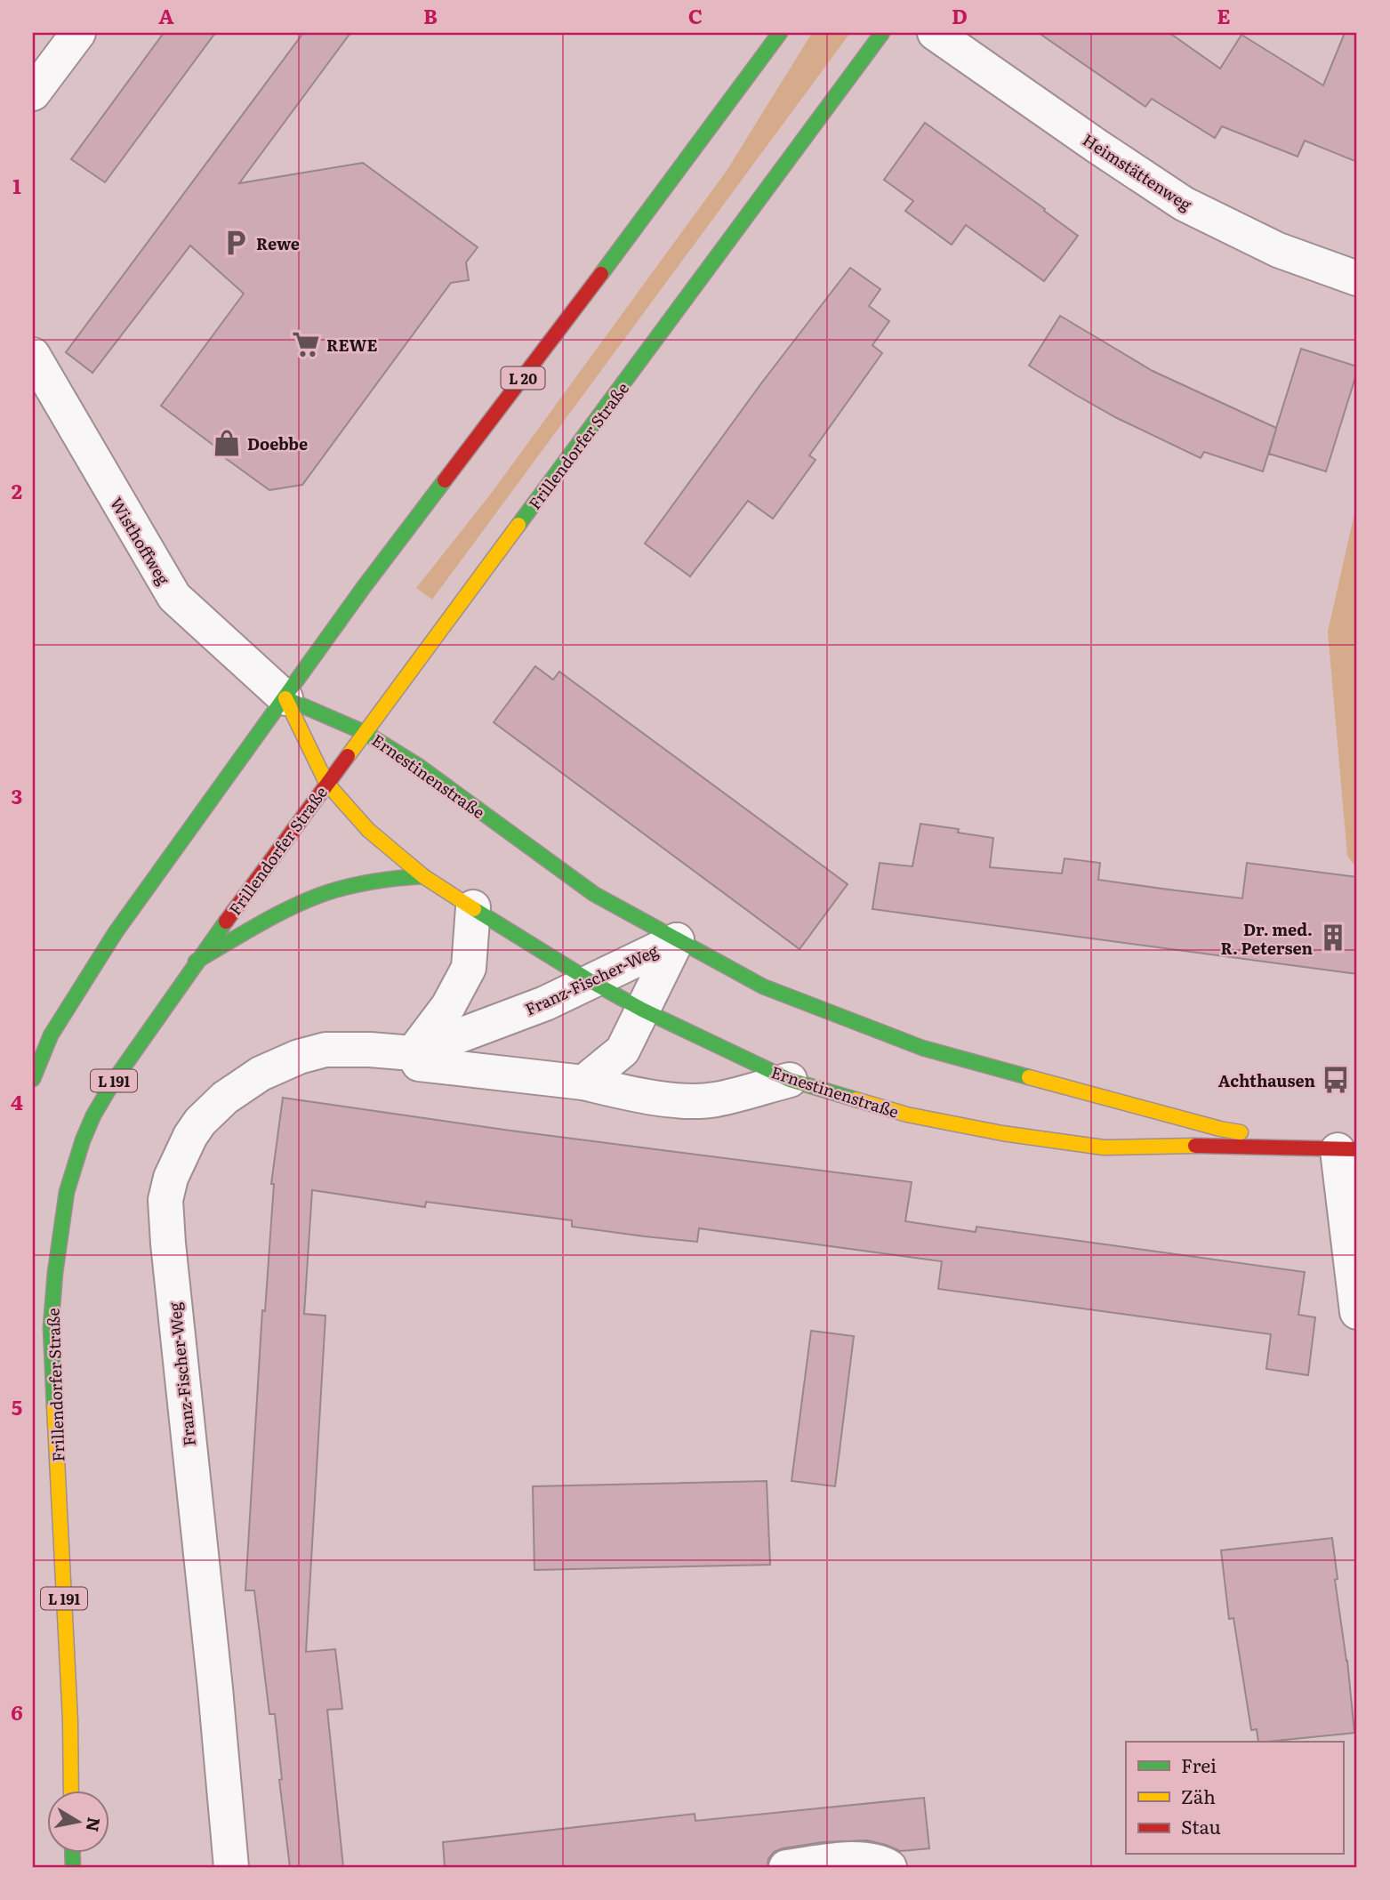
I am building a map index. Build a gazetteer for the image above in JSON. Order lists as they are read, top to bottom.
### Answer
{
  "streets": {
    "main road": [
      "L 20",
      "Frillendorfer Straße",
      "Ernestinenstraße",
      "L 191"
    ],
    "street": ["Heimstättenweg", "Wisthoffweg", "Franz-Fischer-Weg"]
  },
  "crossings": [
    ["L 20", "Wisthoffweg"],
    ["L 20", "Ernestinenstraße"],
    ["Frillendorfer Straße", "Ernestinenstraße"],
    ["Frillendorfer Straße", "L 191"],
    ["Wisthoffweg", "Ernestinenstraße"],
    ["Ernestinenstraße", "Franz-Fischer-Weg"],
    ["Ernestinenstraße", "L 191"]
  ],
  "places": {
    "parking": ["Rewe"],
    "supermarket": ["REWE"],
    "shop": ["Doebbe"],
    "building": ["Dr. med. R. Petersen"],
    "bus stop": ["Achthausen"]
  },
  "legend": ["Frei", "Zäh", "Stau"],
  "north": "right",
  "grid": {
    "columns": [
      "A",
      "B",
      "C",
      "D",
      "E"
    ],
    "rows": [
      "1",
      "2",
      "3",
      "4",
      "5",
      "6"
    ]
  }
}
